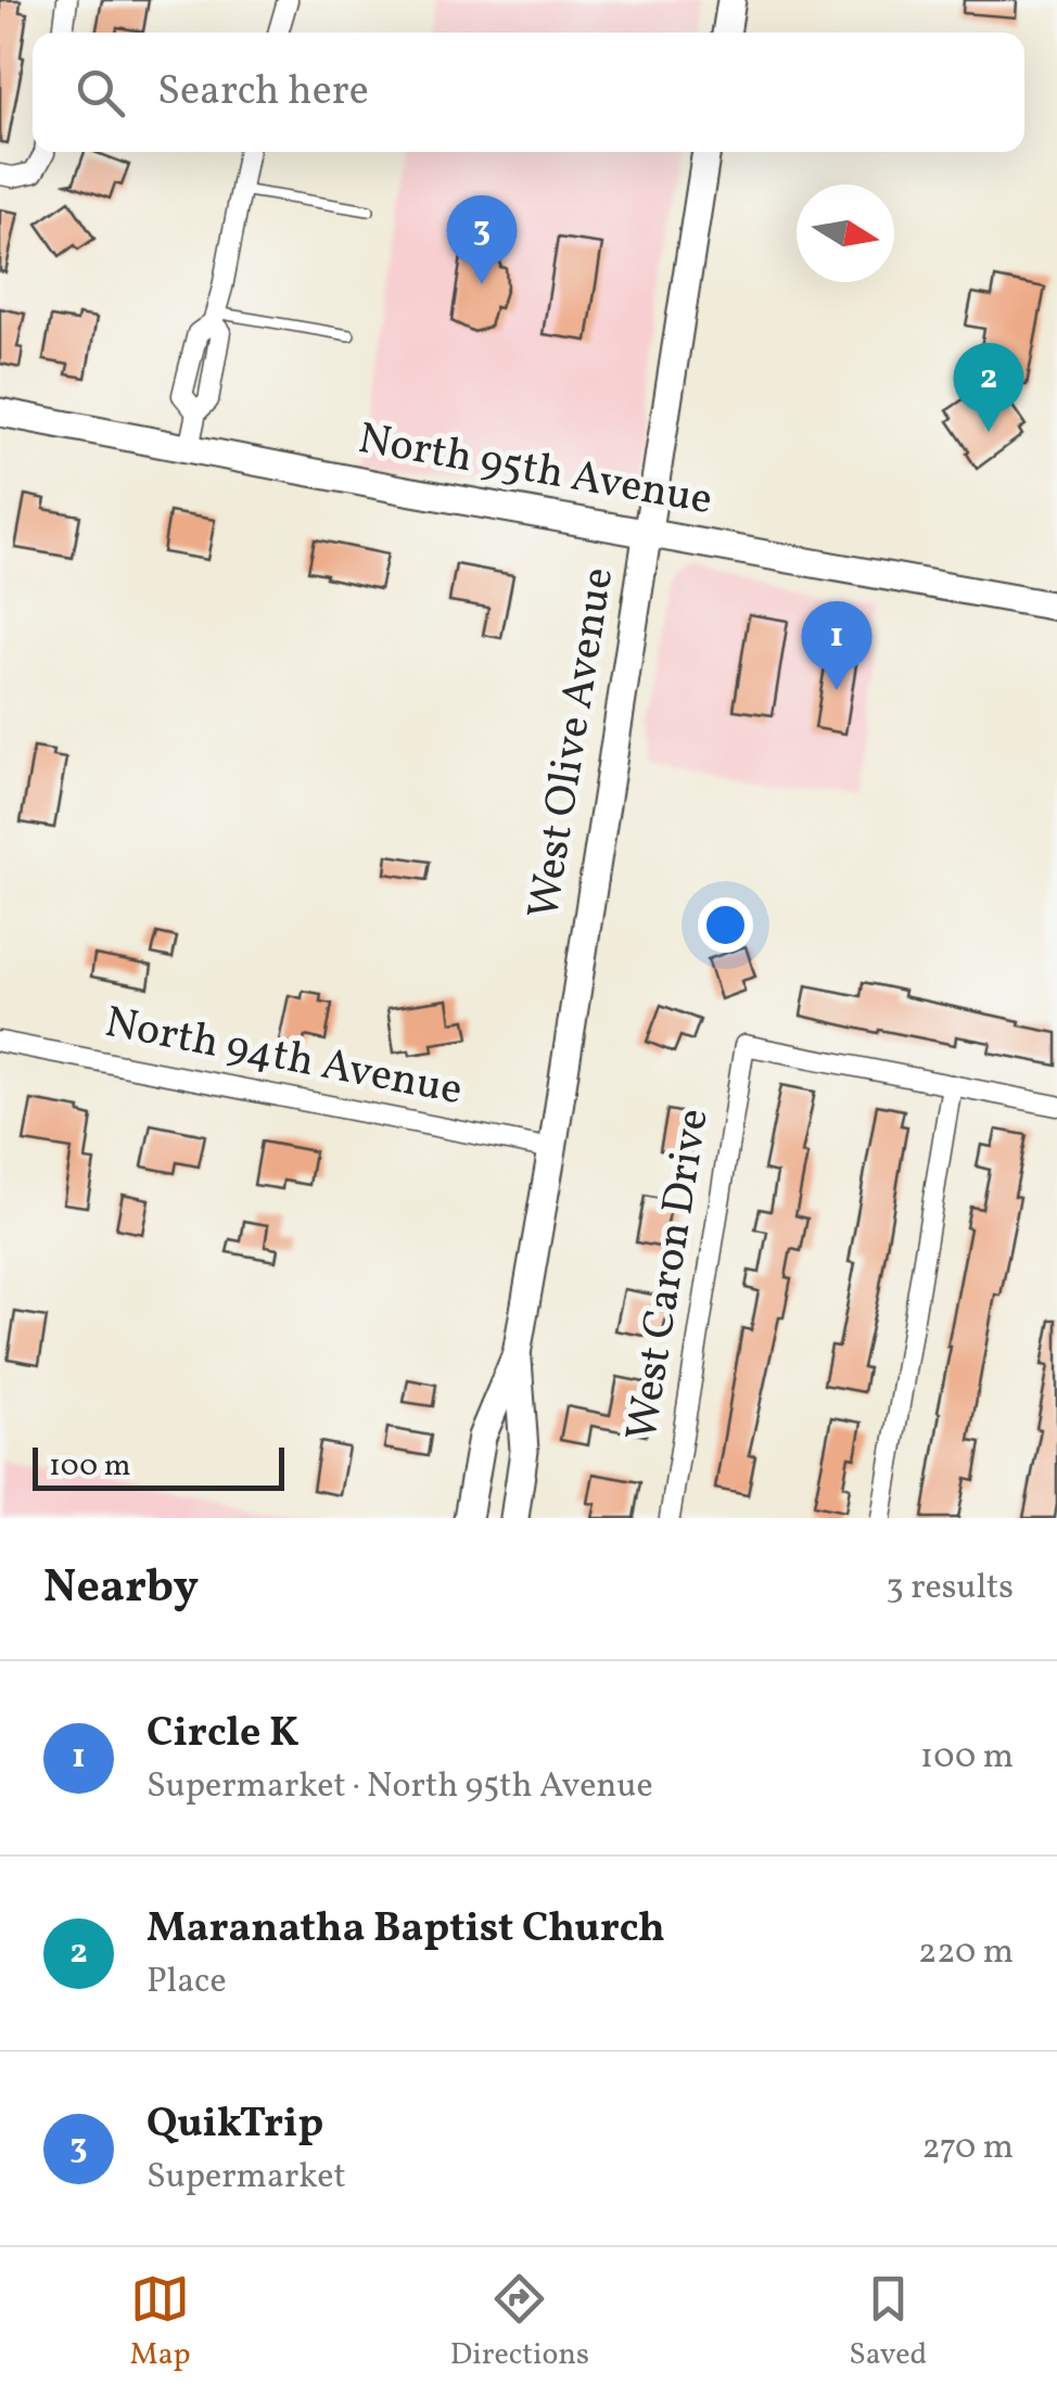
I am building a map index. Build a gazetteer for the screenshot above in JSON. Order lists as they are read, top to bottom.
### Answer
{
  "streets": {
    "main road": ["North 95th Avenue", "West Olive Avenue"],
    "street": ["North 94th Avenue", "West Caron Drive"]
  },
  "crossings": [
    ["North 95th Avenue", "West Olive Avenue"],
    ["West Olive Avenue", "North 94th Avenue"]
  ],
  "scale_bar": "100 m",
  "north": "right",
  "page": {
    "search": "Search here",
    "pins": ["3", "2", "1"],
    "scale": "100 m",
    "heading": ["Nearby", "3 results"],
    "list": [
      {
        "mark": "1",
        "name": "Circle K",
        "note": "Supermarket · North 95th Avenue",
        "value": "100 m"
      },
      {
        "mark": "2",
        "name": "Maranatha Baptist Church",
        "note": "Place",
        "value": "220 m"
      },
      {
        "mark": "3",
        "name": "QuikTrip",
        "note": "Supermarket",
        "value": "270 m"
      }
    ],
    "nav": ["Map", "Directions", "Saved"]
  }
}
